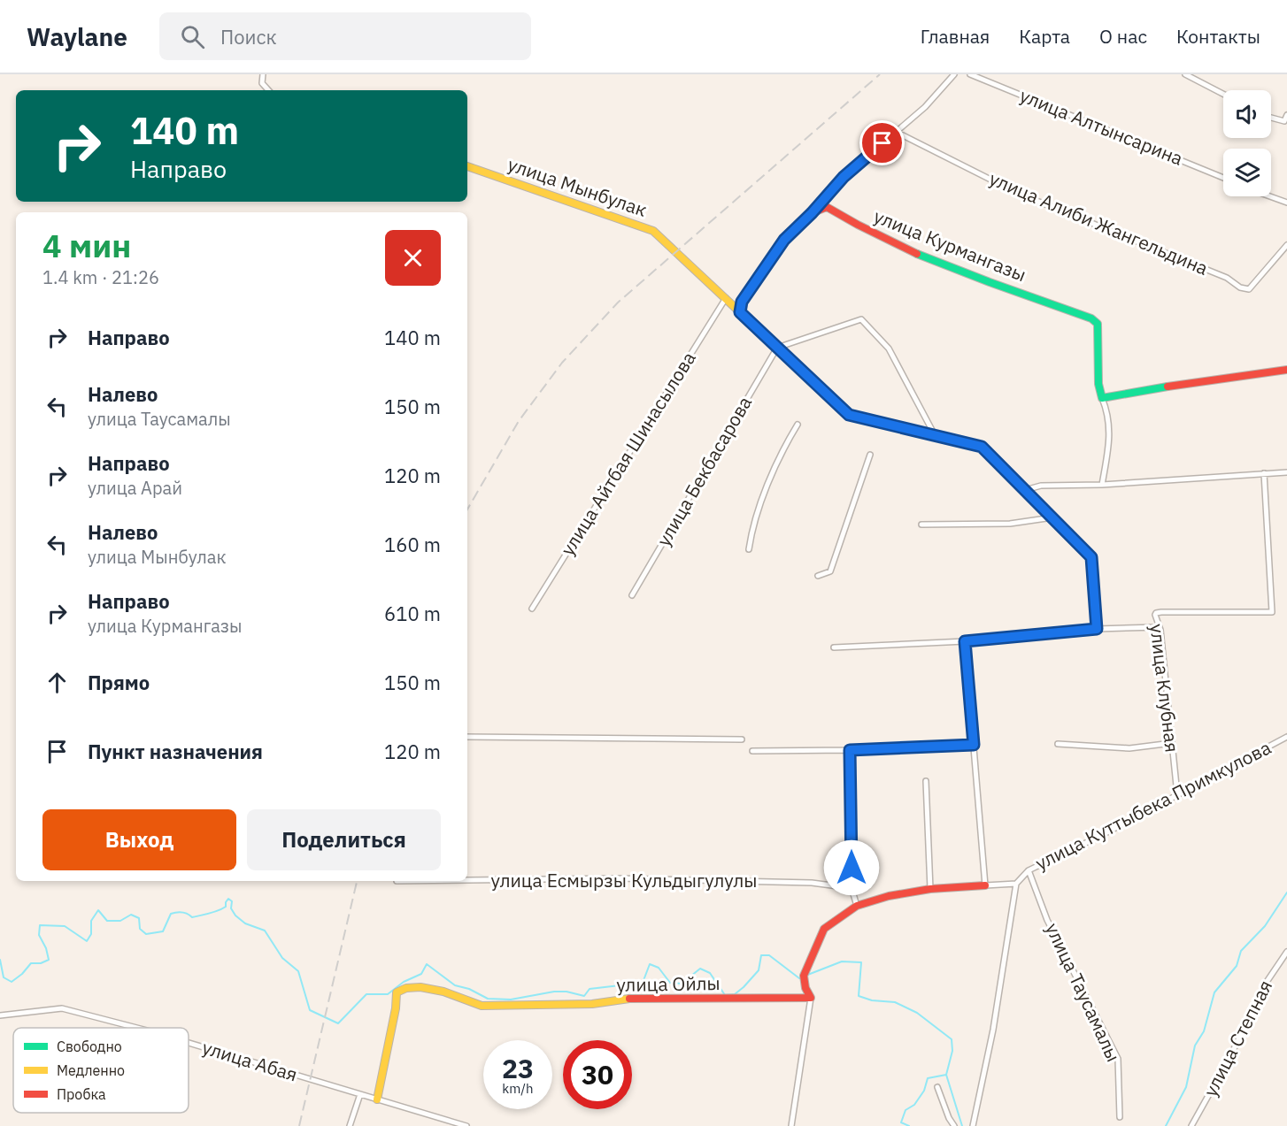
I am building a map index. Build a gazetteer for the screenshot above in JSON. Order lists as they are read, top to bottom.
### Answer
{
  "streets": {
    "street": [
      "улица Алтынсарина",
      "улица Мынбулак",
      "улица Алиби Жангельдина",
      "улица Курмангазы",
      "улица Айтбая Шинасылова",
      "улица Бекбасарова",
      "улица Клубная",
      "улица Куттыбека Примкулова",
      "улица Есмырзы Кульдыгулулы",
      "улица Ойлы",
      "улица Таусамалы",
      "улица Степная",
      "улица Абая"
    ]
  },
  "crossings": [
    ["улица Мынбулак", "улица Айтбая Шинасылова"],
    ["улица Мынбулак", "улица Бекбасарова"],
    ["улица Клубная", "улица Куттыбека Примкулова"],
    ["улица Куттыбека Примкулова", "улица Таусамалы"],
    ["улица Ойлы", "улица Абая"]
  ],
  "legend": ["Свободно", "Медленно", "Пробка"],
  "page": {
    "header": "Waylane",
    "search": "Поиск",
    "nav": [
      "Главная",
      "Карта",
      "О нас",
      "Контакты"
    ],
    "turn": ["140 m", "Направо"],
    "heading": ["4 мин", "1.4 km · 21:26"],
    "list": [
      {
        "name": "Направо",
        "value": "140 m"
      },
      {
        "name": "Налево",
        "note": "улица Таусамалы",
        "value": "150 m"
      },
      {
        "name": "Направо",
        "note": "улица Арай",
        "value": "120 m"
      },
      {
        "name": "Налево",
        "note": "улица Мынбулак",
        "value": "160 m"
      },
      {
        "name": "Направо",
        "note": "улица Курмангазы",
        "value": "610 m"
      },
      {
        "name": "Прямо",
        "value": "150 m"
      },
      {
        "name": "Пункт назначения",
        "value": "120 m"
      }
    ],
    "buttons": ["Выход", "Поделиться"],
    "speed": "23 km/h",
    "limit": "30"
  }
}
